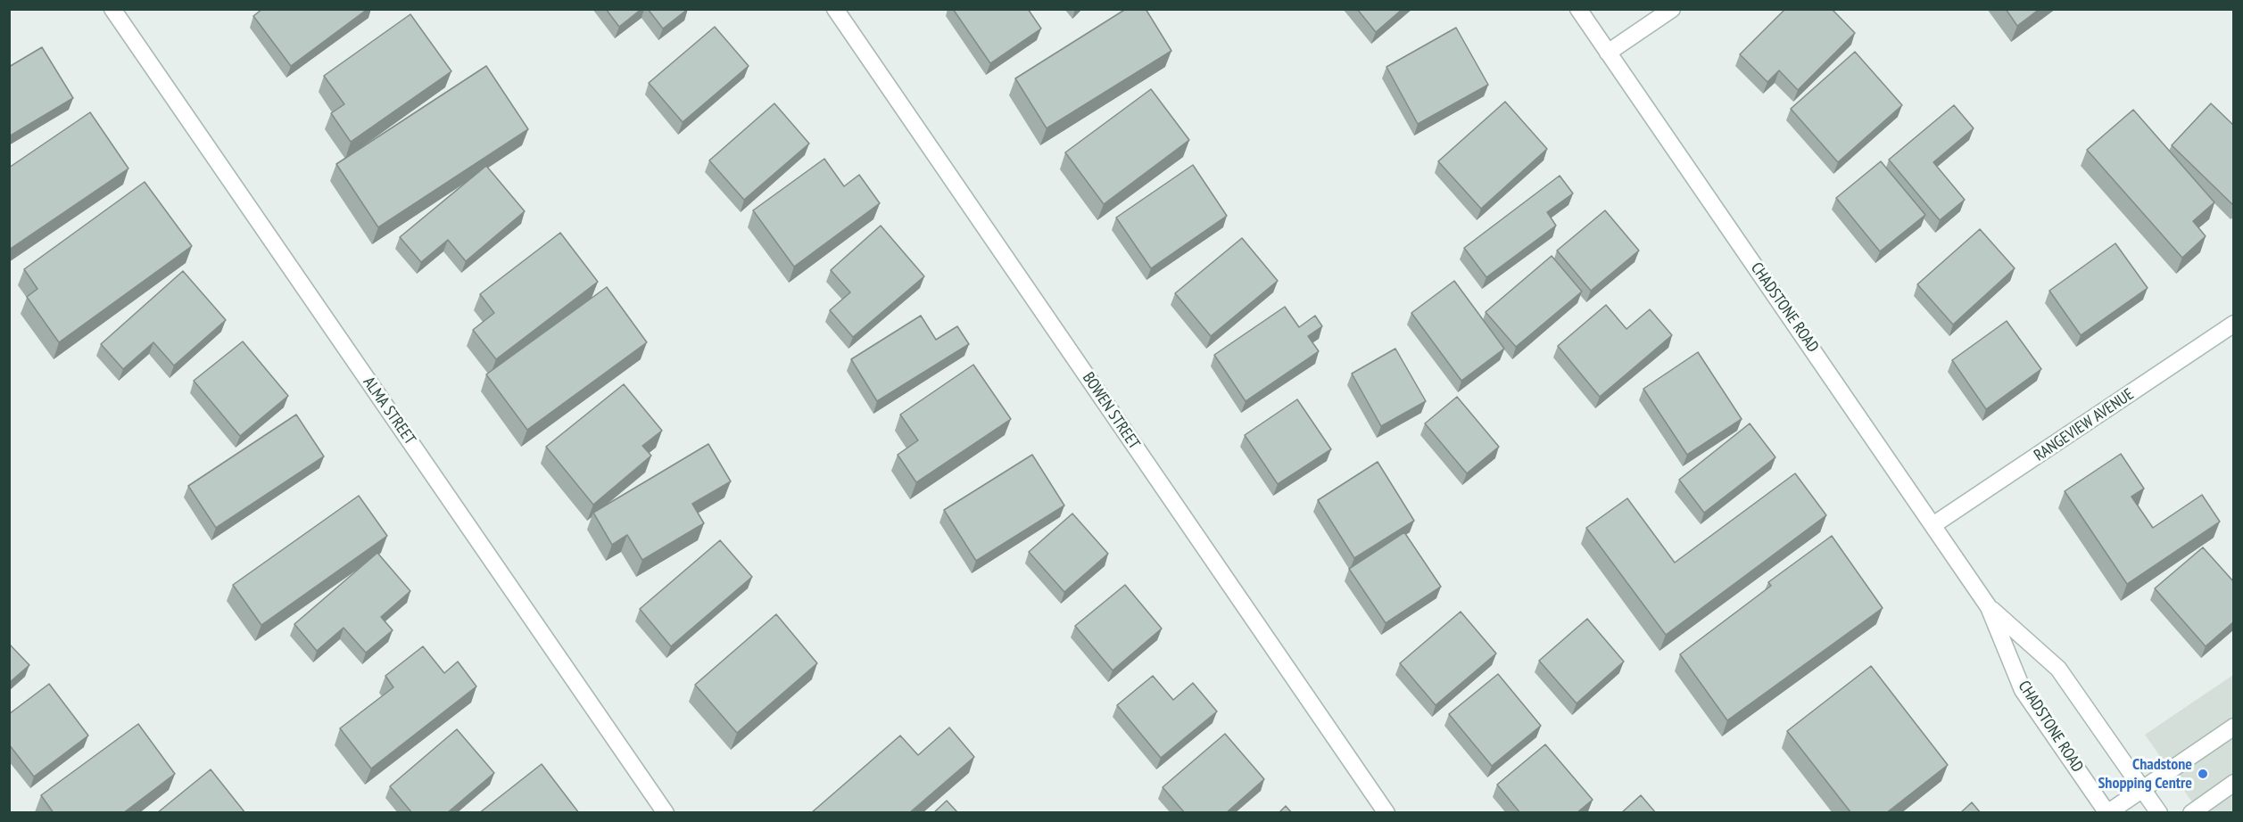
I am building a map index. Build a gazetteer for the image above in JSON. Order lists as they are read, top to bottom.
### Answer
{
  "streets": {
    "street": [
      "CHADSTONE ROAD",
      "ALMA STREET",
      "BOWEN STREET",
      "RANGEVIEW AVENUE"
    ]
  },
  "crossings": [
    ["CHADSTONE ROAD", "RANGEVIEW AVENUE"]
  ],
  "places": ["Chadstone Shopping Centre"]
}
